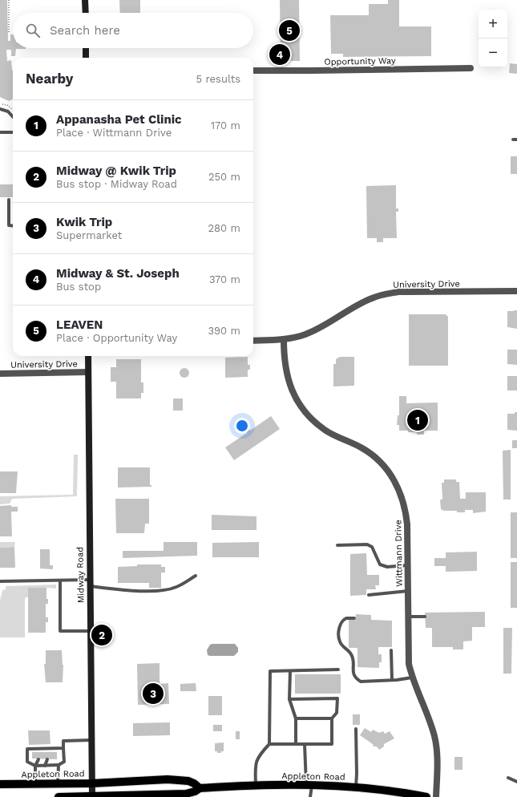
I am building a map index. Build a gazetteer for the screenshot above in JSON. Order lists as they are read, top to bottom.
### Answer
{
  "streets": {
    "main road": ["Midway Road", "Appleton Road"],
    "street": ["Opportunity Way", "University Drive", "Wittmann Drive"]
  },
  "crossings": [
    ["University Drive", "Wittmann Drive"],
    ["University Drive", "Midway Road"],
    ["Midway Road", "Appleton Road"]
  ],
  "page": {
    "map_buttons": ["+", "−"],
    "search": "Search here",
    "pins": [
      "5",
      "4",
      "1",
      "2",
      "3"
    ],
    "heading": ["Nearby", "5 results"],
    "list": [
      {
        "mark": "1",
        "name": "Appanasha Pet Clinic",
        "note": "Place · Wittmann Drive",
        "value": "170 m"
      },
      {
        "mark": "2",
        "name": "Midway @ Kwik Trip",
        "note": "Bus stop · Midway Road",
        "value": "250 m"
      },
      {
        "mark": "3",
        "name": "Kwik Trip",
        "note": "Supermarket",
        "value": "280 m"
      },
      {
        "mark": "4",
        "name": "Midway & St. Joseph",
        "note": "Bus stop",
        "value": "370 m"
      },
      {
        "mark": "5",
        "name": "LEAVEN",
        "note": "Place · Opportunity Way",
        "value": "390 m"
      }
    ]
  }
}
